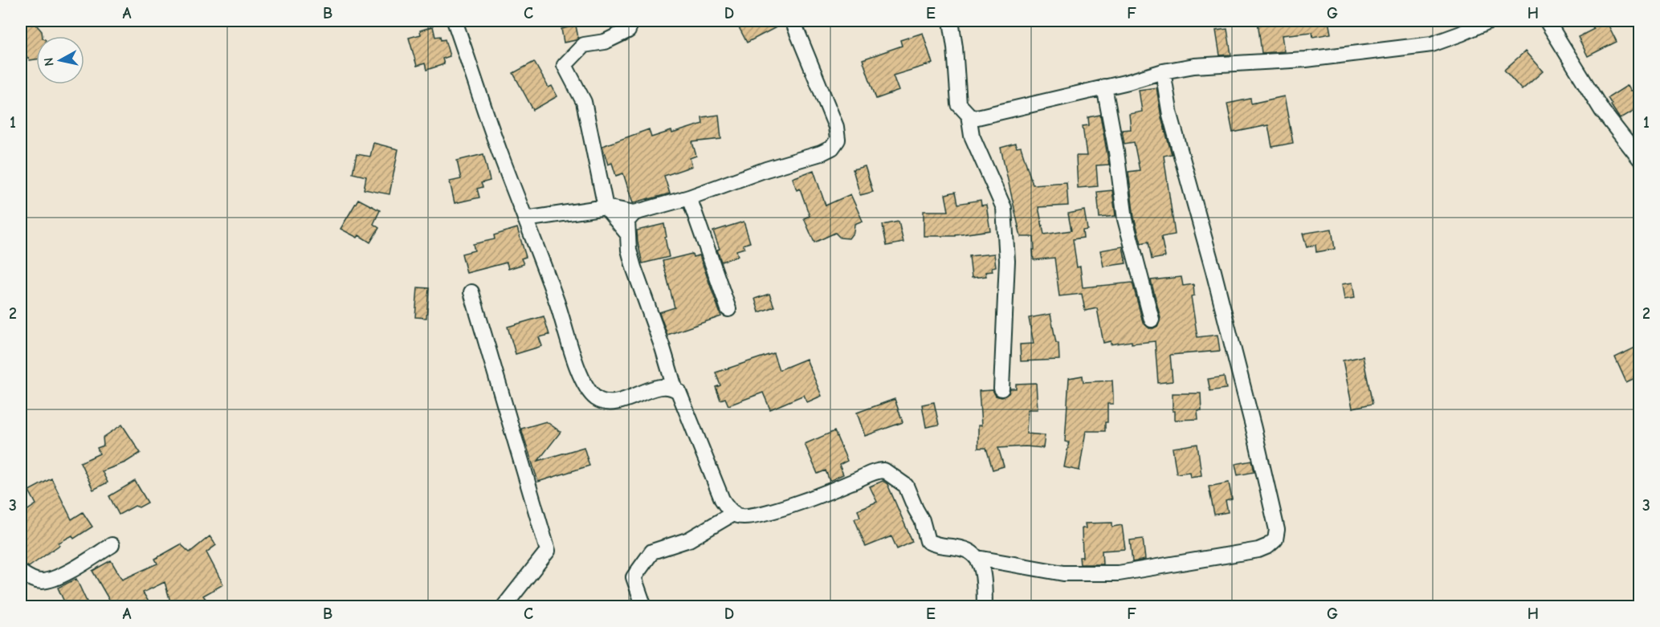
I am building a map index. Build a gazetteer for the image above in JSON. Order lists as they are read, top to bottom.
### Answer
{
  "north": "left",
  "grid": {
    "columns": [
      "A",
      "B",
      "C",
      "D",
      "E",
      "F",
      "G",
      "H"
    ],
    "rows": ["1", "2", "3"]
  }
}
